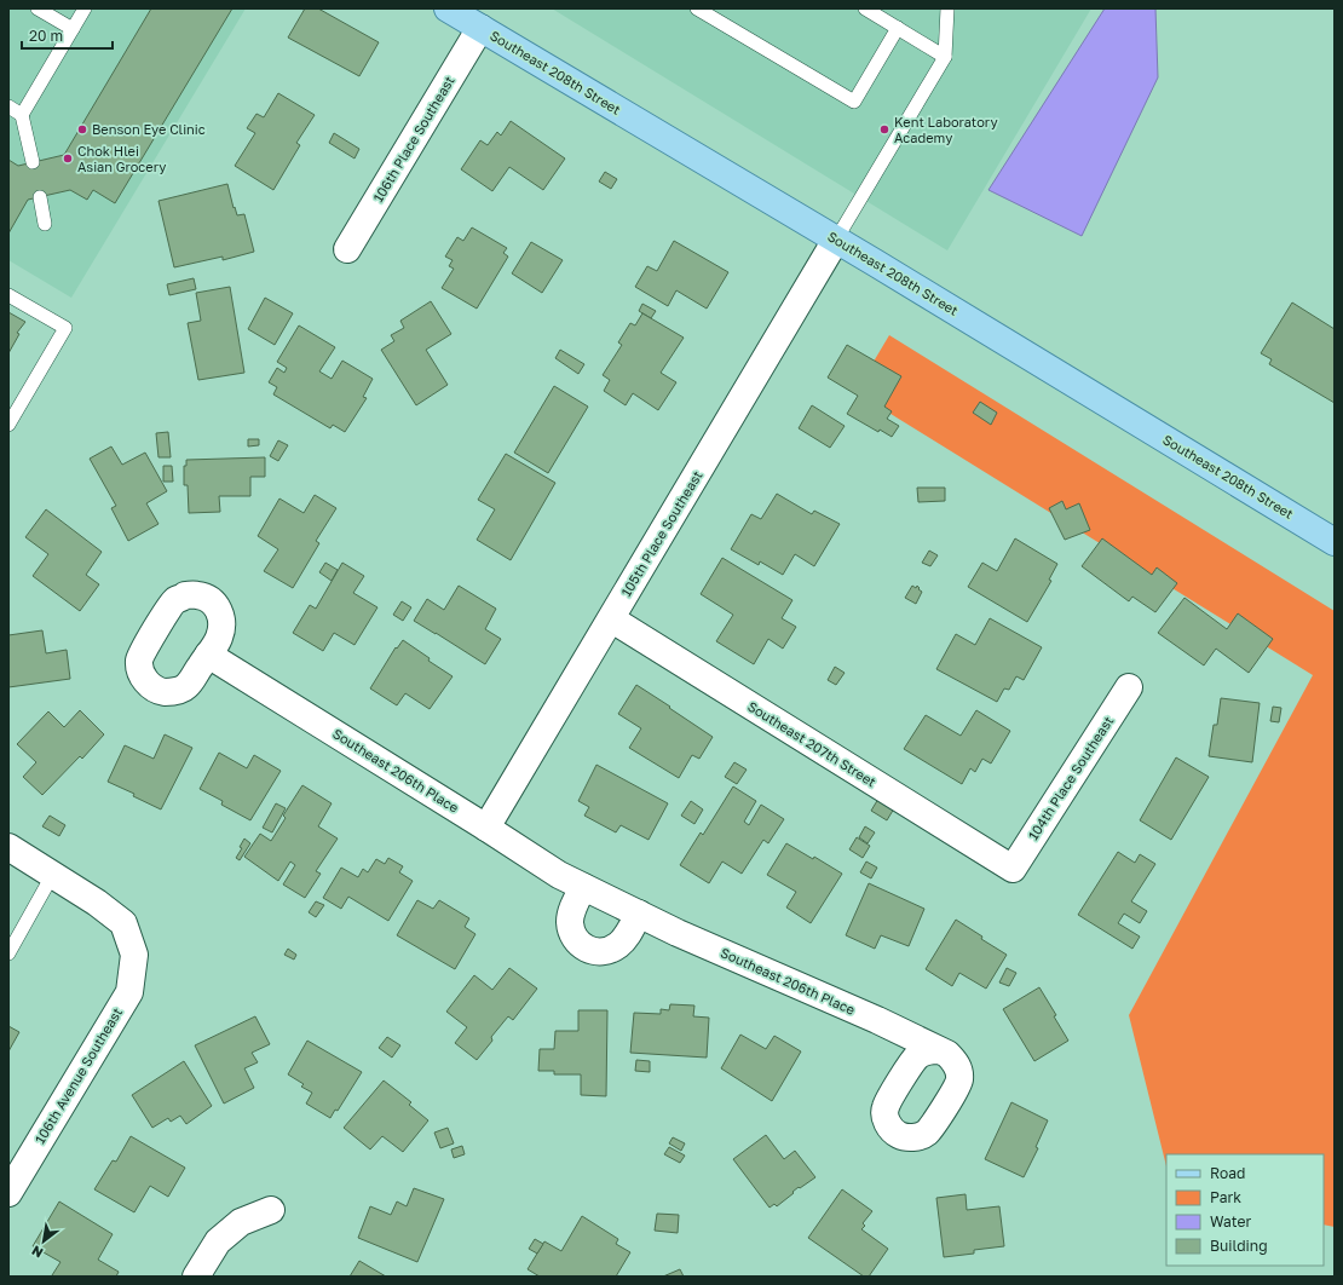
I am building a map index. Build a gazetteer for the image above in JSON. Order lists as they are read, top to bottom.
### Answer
{
  "streets": {
    "main road": ["Southeast 208th Street"],
    "street": [
      "106th Place Southeast",
      "105th Place Southeast",
      "Southeast 207th Street",
      "Southeast 206th Place",
      "104th Place Southeast",
      "106th Avenue Southeast"
    ]
  },
  "crossings": [
    ["Southeast 208th Street", "106th Place Southeast"],
    ["Southeast 208th Street", "105th Place Southeast"],
    ["105th Place Southeast", "Southeast 207th Street"],
    ["105th Place Southeast", "Southeast 206th Place"],
    ["Southeast 207th Street", "104th Place Southeast"]
  ],
  "places": ["Benson Eye Clinic", "Kent Laboratory Academy", "Chok Hlei Asian Grocery"],
  "legend": [
    "Road",
    "Park",
    "Water",
    "Building"
  ],
  "scale_bar": "20 m",
  "north": "bottom left"
}
